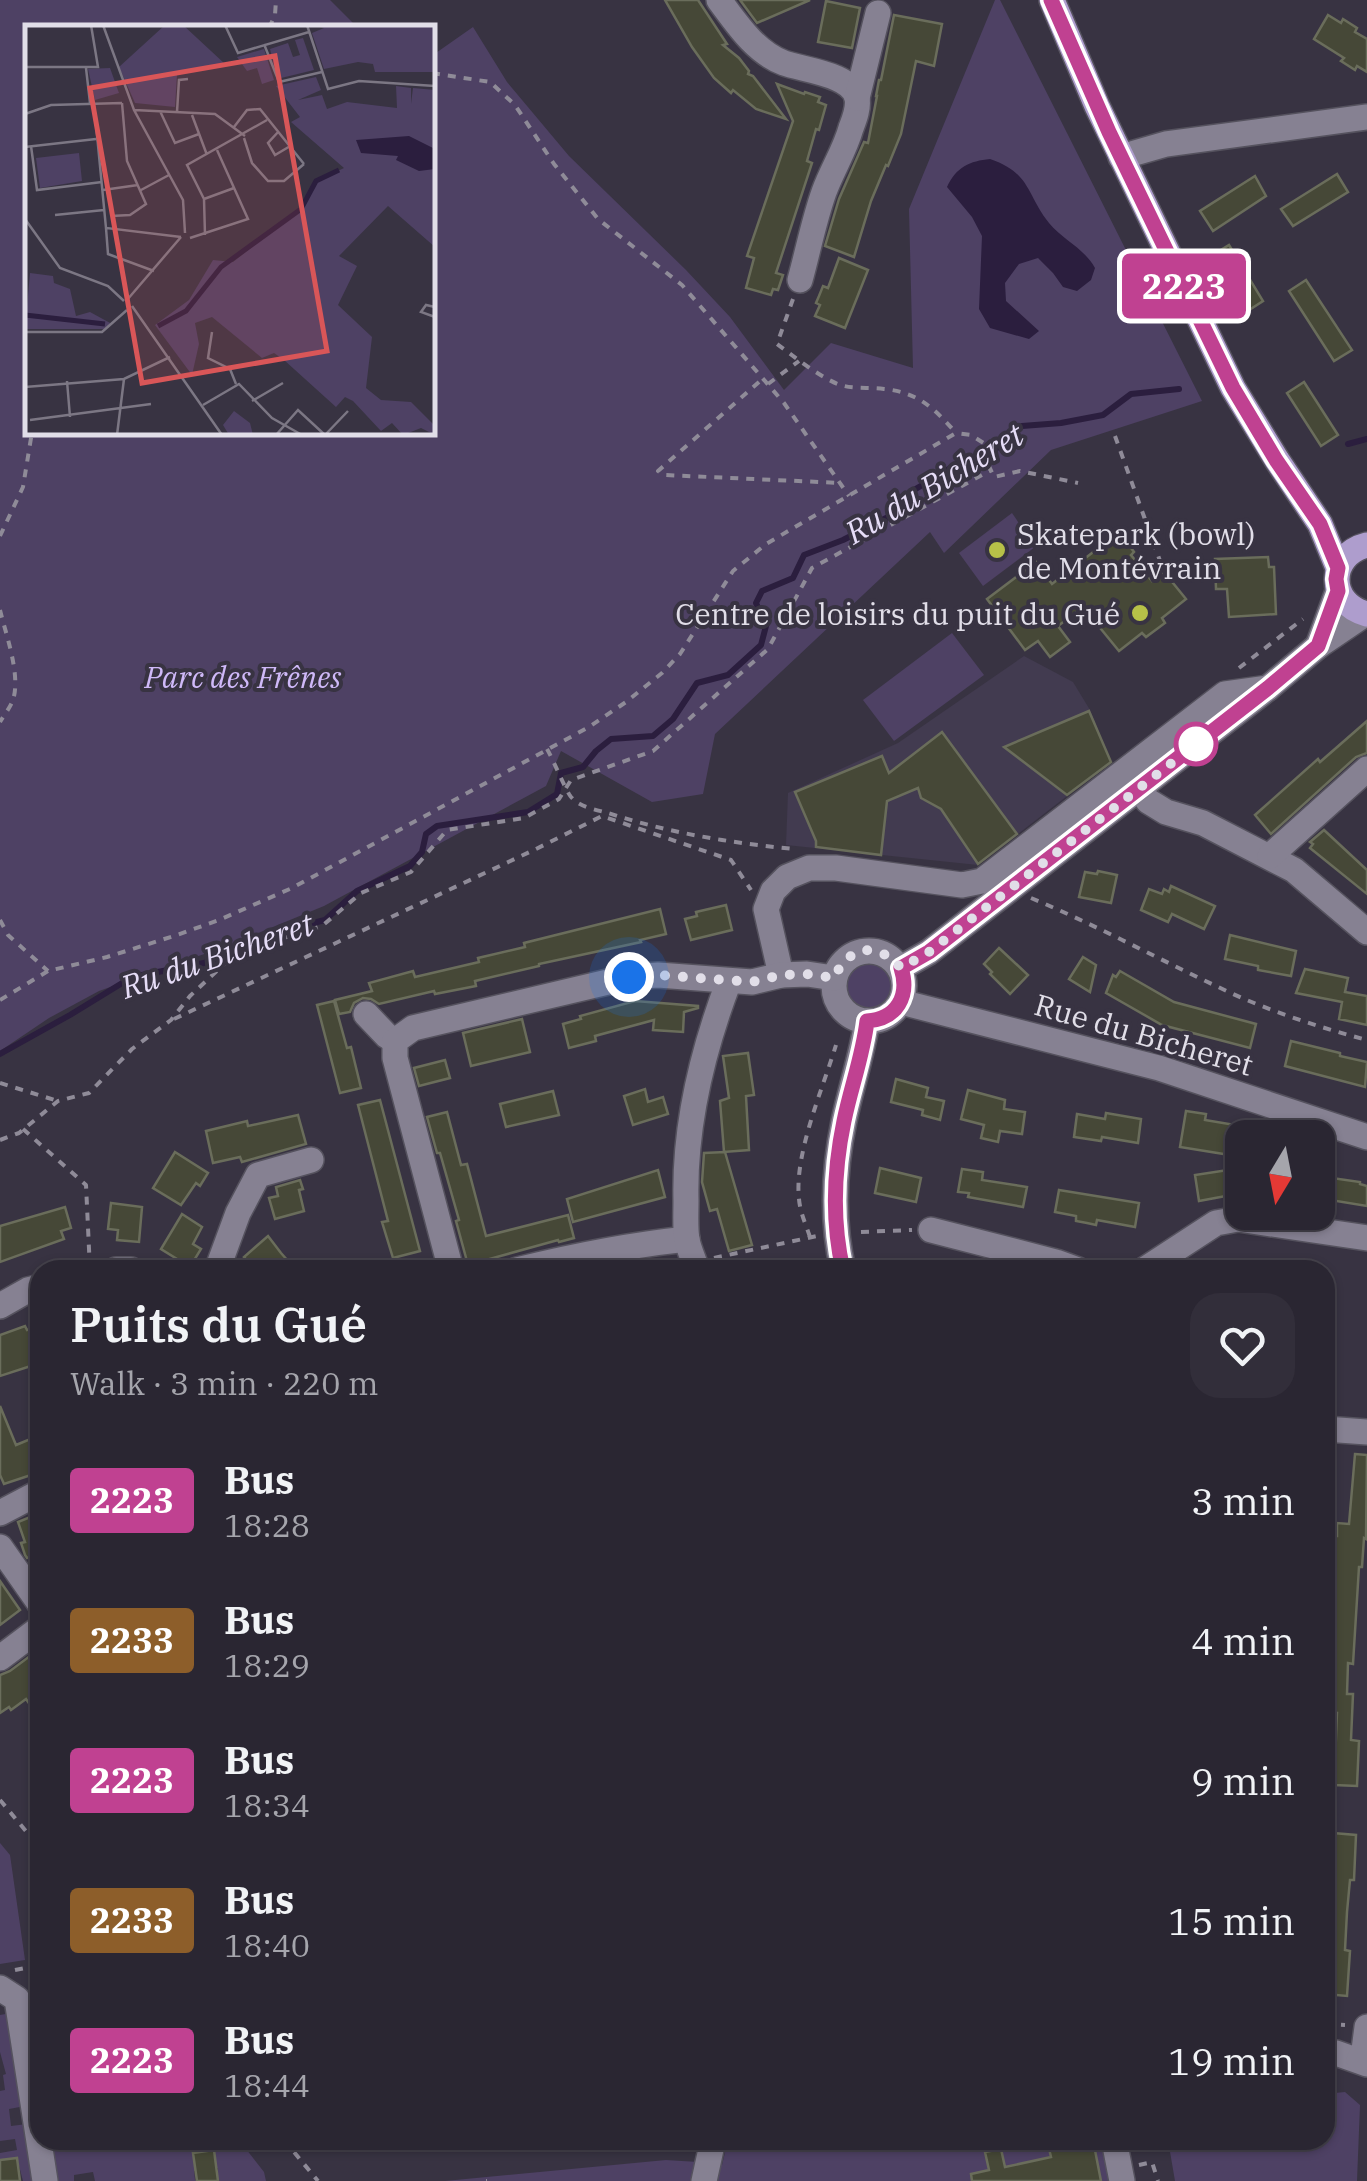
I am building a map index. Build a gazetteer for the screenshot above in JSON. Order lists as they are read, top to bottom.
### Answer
{
  "streets": {
    "street": ["Rue du Bicheret"]
  },
  "water": ["Ru du Bicheret"],
  "parks": ["Parc des Frênes"],
  "places": ["Skatepark (bowl) de Montévrain", "Centre de loisirs du puit du Gué"],
  "lines": ["bus line 2223"],
  "north": "bottom",
  "page": {
    "on_map": "2223",
    "heading": ["Puits du Gué", "Walk · 3 min · 220 m"],
    "list": [
      {
        "mark": "2223",
        "name": "Bus",
        "note": "18:28",
        "value": "3 min"
      },
      {
        "mark": "2233",
        "name": "Bus",
        "note": "18:29",
        "value": "4 min"
      },
      {
        "mark": "2223",
        "name": "Bus",
        "note": "18:34",
        "value": "9 min"
      },
      {
        "mark": "2233",
        "name": "Bus",
        "note": "18:40",
        "value": "15 min"
      },
      {
        "mark": "2223",
        "name": "Bus",
        "note": "18:44",
        "value": "19 min"
      }
    ]
  }
}
